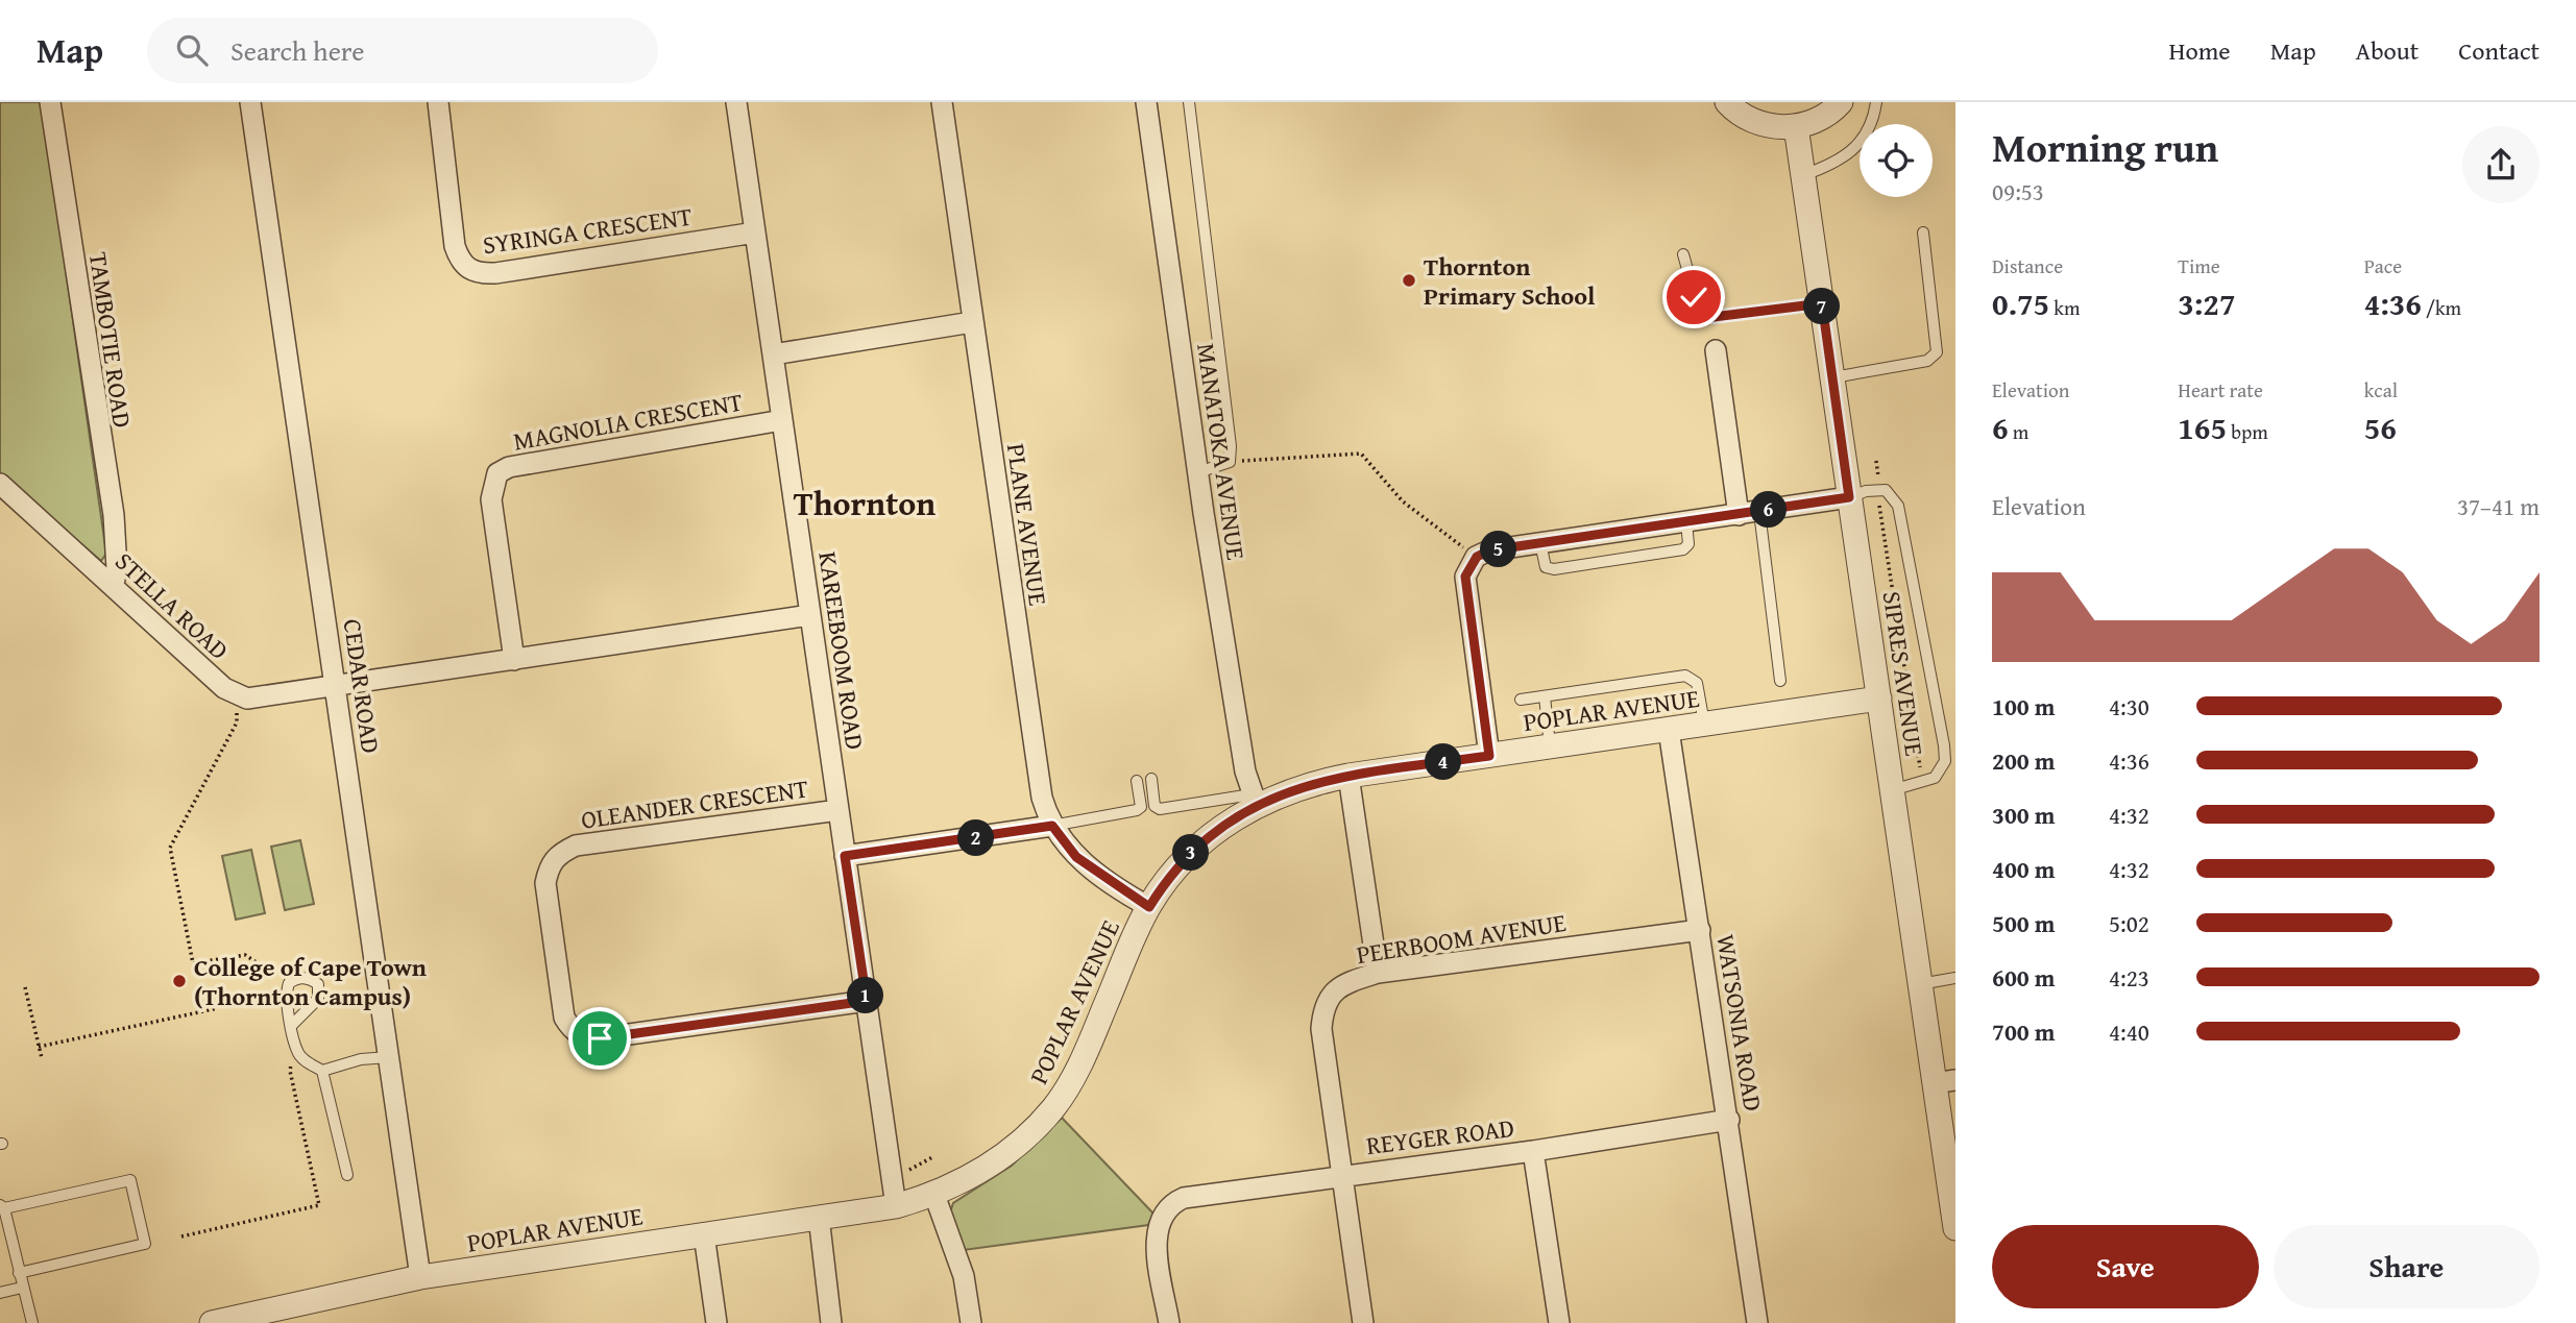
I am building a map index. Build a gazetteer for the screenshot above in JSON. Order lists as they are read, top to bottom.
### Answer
{
  "streets": {
    "street": [
      "SYRINGA CRESCENT",
      "TAMBOTIE ROAD",
      "MAGNOLIA CRESCENT",
      "MANATOKA AVENUE",
      "PLANE AVENUE",
      "STELLA ROAD",
      "KAREEBOOM ROAD",
      "SIPRES AVENUE",
      "CEDAR ROAD",
      "POPLAR AVENUE",
      "OLEANDER CRESCENT",
      "PEERBOOM AVENUE",
      "WATSONIA ROAD",
      "REYGER ROAD"
    ]
  },
  "crossings": [
    ["SYRINGA CRESCENT", "KAREEBOOM ROAD"],
    ["TAMBOTIE ROAD", "STELLA ROAD"],
    ["MAGNOLIA CRESCENT", "KAREEBOOM ROAD"],
    ["MANATOKA AVENUE", "POPLAR AVENUE"],
    ["PLANE AVENUE", "POPLAR AVENUE"],
    ["STELLA ROAD", "CEDAR ROAD"],
    ["KAREEBOOM ROAD", "POPLAR AVENUE"],
    ["KAREEBOOM ROAD", "OLEANDER CRESCENT"],
    ["SIPRES AVENUE", "POPLAR AVENUE"],
    ["CEDAR ROAD", "POPLAR AVENUE"],
    ["POPLAR AVENUE", "WATSONIA ROAD"],
    ["PEERBOOM AVENUE", "WATSONIA ROAD"],
    ["PEERBOOM AVENUE", "REYGER ROAD"],
    ["WATSONIA ROAD", "REYGER ROAD"]
  ],
  "districts": ["Thornton"],
  "places": ["Thornton Primary School", "College of Cape Town (Thornton Campus)"],
  "page": {
    "header": "Map",
    "search": "Search here",
    "nav": [
      "Home",
      "Map",
      "About",
      "Contact"
    ],
    "heading": ["Morning run", "09:53"],
    "stats": [
      ["Distance", "0.75 km"],
      ["Time", "3:27"],
      ["Pace", "4:36 /km"],
      ["Elevation", "6 m"],
      ["Heart rate", "165 bpm"],
      ["kcal", "56"]
    ],
    "pins": [
      "7",
      "6",
      "5",
      "4",
      "2",
      "3",
      "1"
    ],
    "chart": ["Elevation", "37–41 m"],
    "list": [
      {
        "name": "100 m",
        "note": "4:30"
      },
      {
        "name": "200 m",
        "note": "4:36"
      },
      {
        "name": "300 m",
        "note": "4:32"
      },
      {
        "name": "400 m",
        "note": "4:32"
      },
      {
        "name": "500 m",
        "note": "5:02"
      },
      {
        "name": "600 m",
        "note": "4:23"
      },
      {
        "name": "700 m",
        "note": "4:40"
      }
    ],
    "buttons": ["Save", "Share"]
  }
}
